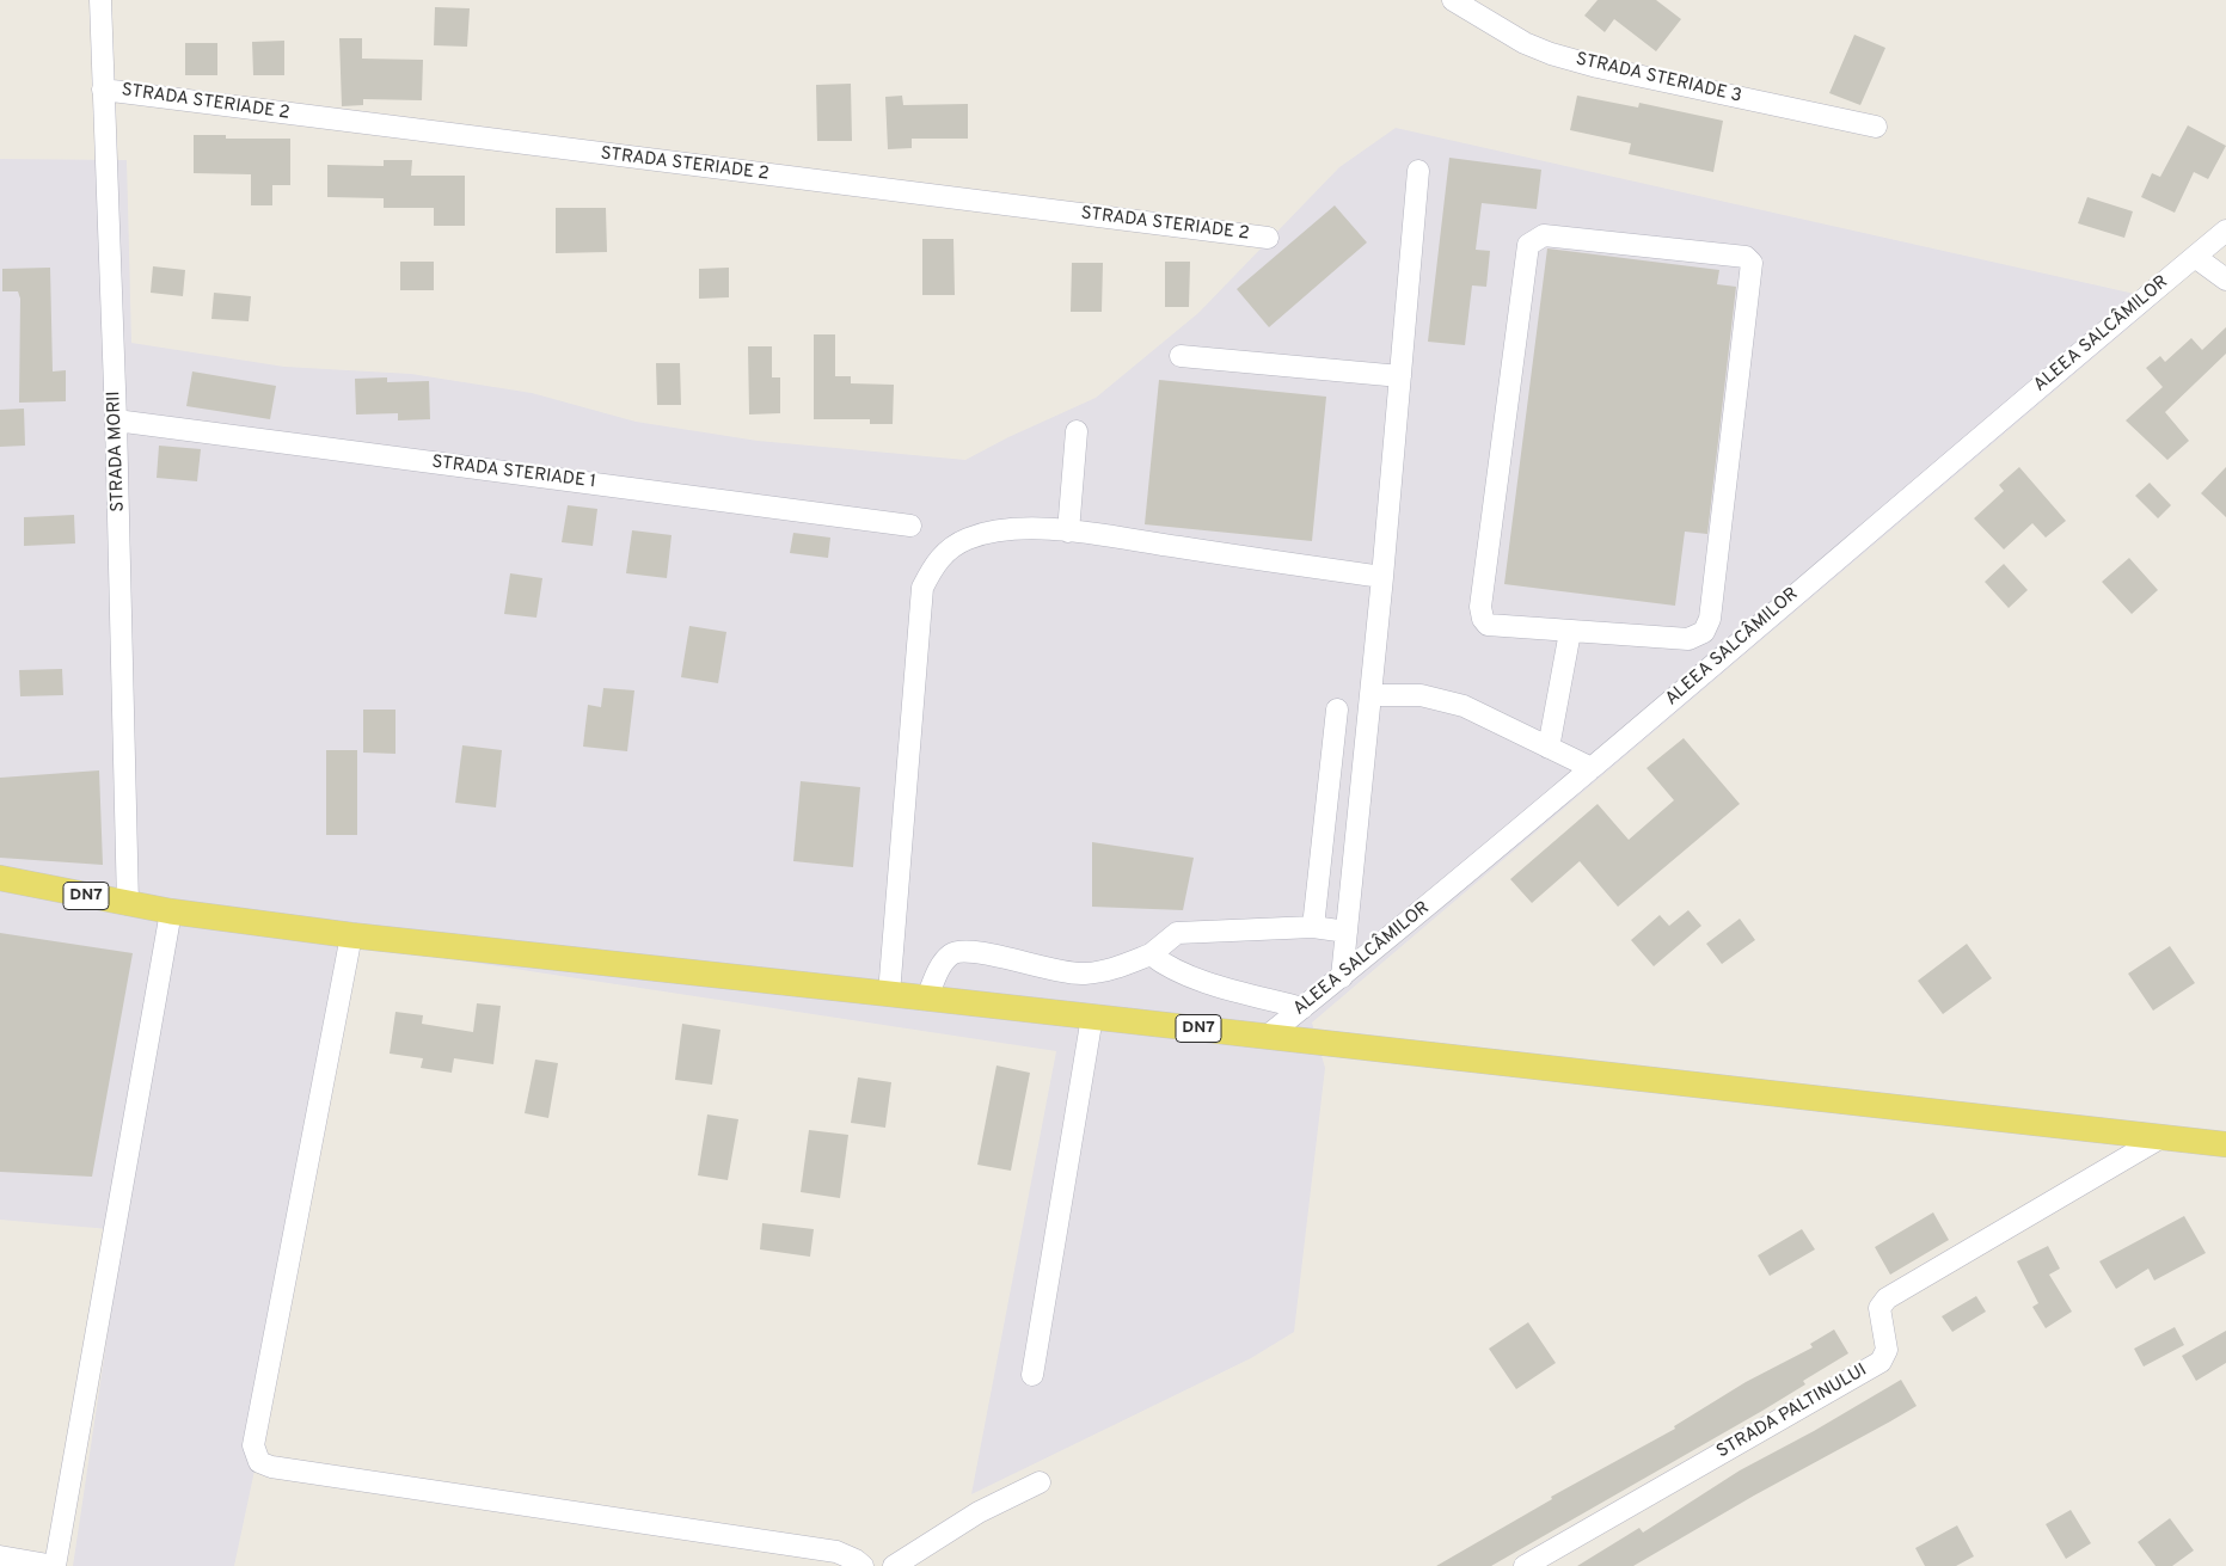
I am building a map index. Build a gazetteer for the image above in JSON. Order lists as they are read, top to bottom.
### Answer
{
  "streets": {
    "main road": ["DN7"],
    "street": [
      "STRADA STERIADE 3",
      "STRADA STERIADE 2",
      "ALEEA SALCÂMILOR",
      "STRADA MORII",
      "STRADA STERIADE 1",
      "STRADA PALTINULUI"
    ]
  },
  "crossings": [
    ["STRADA STERIADE 2", "STRADA MORII"],
    ["ALEEA SALCÂMILOR", "DN7"],
    ["STRADA MORII", "STRADA STERIADE 1"],
    ["STRADA MORII", "DN7"],
    ["DN7", "STRADA PALTINULUI"]
  ]
}
